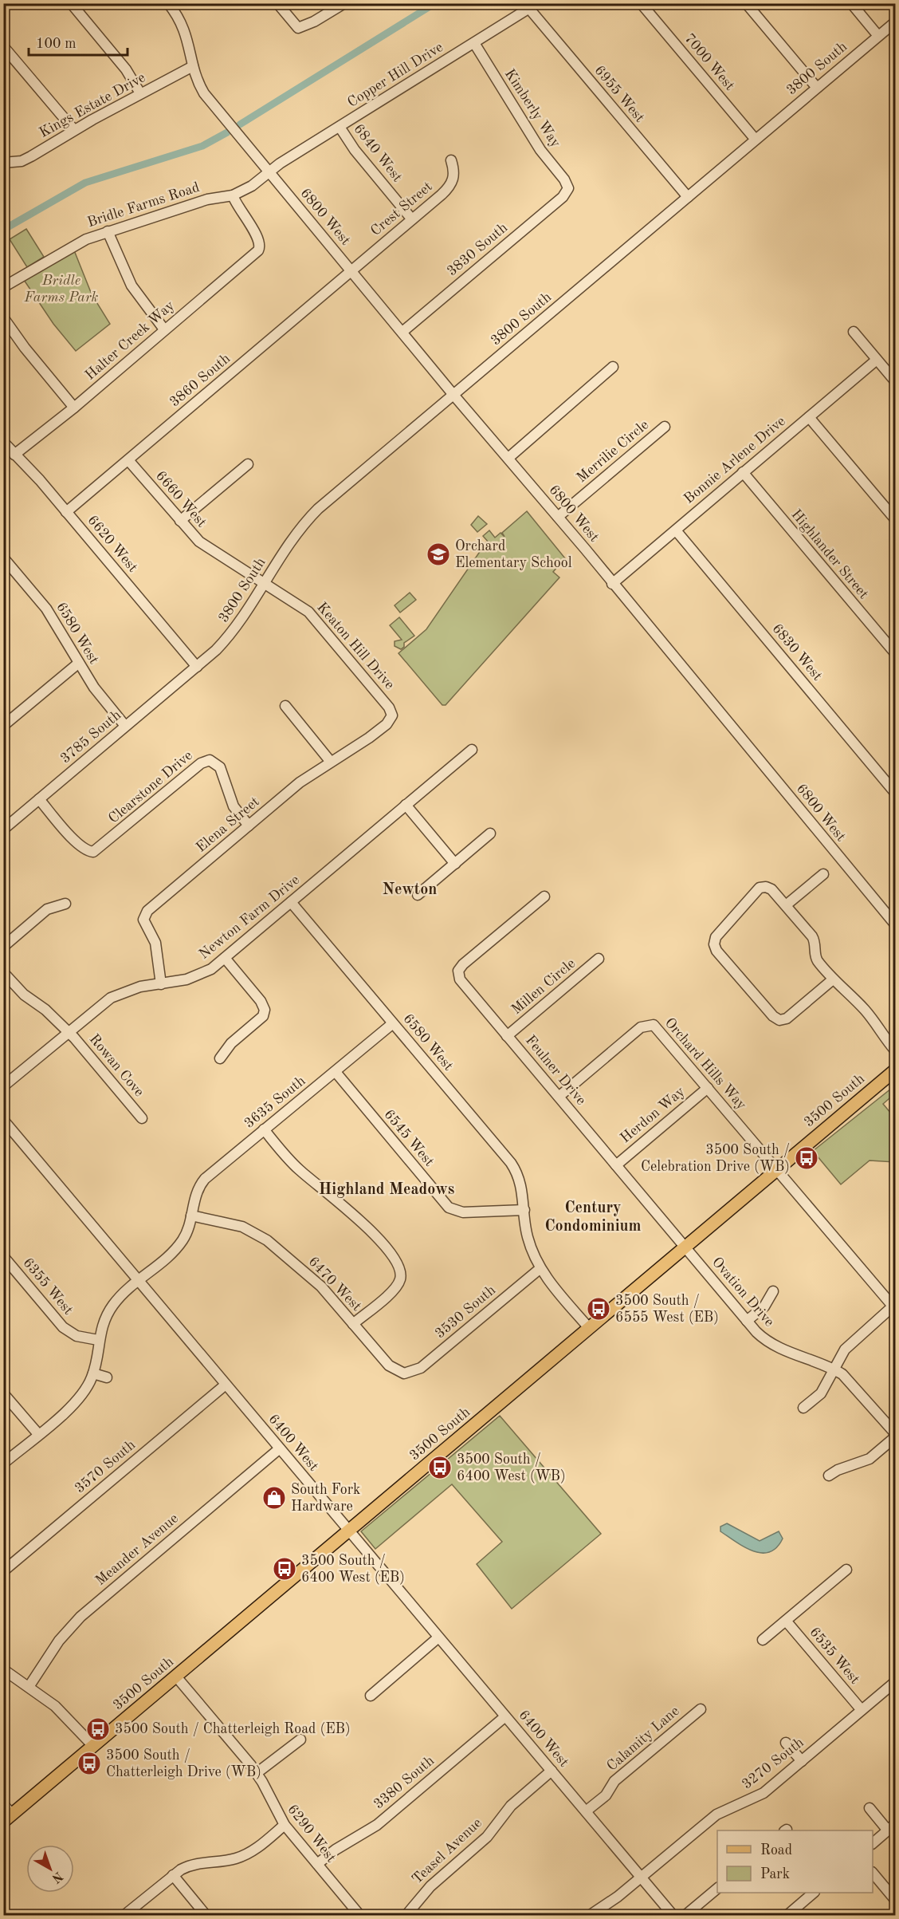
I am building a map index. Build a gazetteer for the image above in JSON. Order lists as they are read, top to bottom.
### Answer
{
  "streets": {
    "main road": ["3500 South"],
    "street": [
      "7000 West",
      "3800 South",
      "Copper Hill Drive",
      "6955 West",
      "Kings Estate Drive",
      "Kimberly Way",
      "6840 West",
      "Bridle Farms Road",
      "Crest Street",
      "6800 West",
      "3830 South",
      "Halter Creek Way",
      "3860 South",
      "Merrilie Circle",
      "Bonnie Arlene Drive",
      "6660 West",
      "6620 West",
      "Highlander Street",
      "6580 West",
      "Keaton Hill Drive",
      "6830 West",
      "3785 South",
      "Clearstone Drive",
      "Elena Street",
      "Newton Farm Drive",
      "Millen Circle",
      "Orchard Hills Way",
      "Rowan Cove",
      "Feulner Drive",
      "3635 South",
      "Herdon Way",
      "6545 West",
      "6470 West",
      "6355 West",
      "Ovation Drive",
      "3530 South",
      "6400 West",
      "3570 South",
      "Meander Avenue",
      "6535 West",
      "Calamity Lane",
      "3270 South",
      "3380 South",
      "6290 West",
      "Teasel Avenue"
    ]
  },
  "crossings": [
    ["7000 West", "3800 South"],
    ["3800 South", "6955 West"],
    ["3800 South", "6800 West"],
    ["3800 South", "6660 West"],
    ["3800 South", "6620 West"],
    ["3800 South", "Keaton Hill Drive"],
    ["3800 South", "3785 South"],
    ["Copper Hill Drive", "6955 West"],
    ["Copper Hill Drive", "Kimberly Way"],
    ["Copper Hill Drive", "6840 West"],
    ["Copper Hill Drive", "Bridle Farms Road"],
    ["Copper Hill Drive", "6800 West"],
    ["Kings Estate Drive", "6800 West"],
    ["Kimberly Way", "3830 South"],
    ["6840 West", "Crest Street"],
    ["Bridle Farms Road", "6800 West"],
    ["Bridle Farms Road", "Halter Creek Way"],
    ["Crest Street", "6800 West"],
    ["Crest Street", "3860 South"],
    ["6800 West", "3830 South"],
    ["6800 West", "3860 South"],
    ["6800 West", "Merrilie Circle"],
    ["6800 West", "Bonnie Arlene Drive"],
    ["Halter Creek Way", "6620 West"],
    ["3860 South", "6660 West"],
    ["3860 South", "6620 West"],
    ["Bonnie Arlene Drive", "Highlander Street"],
    ["Bonnie Arlene Drive", "6830 West"],
    ["6660 West", "Keaton Hill Drive"],
    ["6620 West", "3785 South"],
    ["6580 West", "3785 South"],
    ["6580 West", "Newton Farm Drive"],
    ["6580 West", "3500 South"],
    ["6580 West", "3635 South"],
    ["6580 West", "6545 West"],
    ["6580 West", "3530 South"],
    ["Keaton Hill Drive", "Elena Street"],
    ["3785 South", "Clearstone Drive"],
    ["Clearstone Drive", "Elena Street"],
    ["Elena Street", "Newton Farm Drive"],
    ["Newton Farm Drive", "Rowan Cove"],
    ["Millen Circle", "Feulner Drive"],
    ["Orchard Hills Way", "Feulner Drive"],
    ["Orchard Hills Way", "3500 South"],
    ["Orchard Hills Way", "Herdon Way"],
    ["Feulner Drive", "3500 South"],
    ["Feulner Drive", "Herdon Way"],
    ["Feulner Drive", "Ovation Drive"],
    ["3500 South", "Ovation Drive"],
    ["3500 South", "6400 West"],
    ["3500 South", "6290 West"],
    ["3635 South", "6545 West"],
    ["3635 South", "6470 West"],
    ["3635 South", "6355 West"],
    ["3635 South", "6400 West"],
    ["6470 West", "3530 South"],
    ["6400 West", "3570 South"],
    ["6400 West", "Meander Avenue"],
    ["6400 West", "Calamity Lane"],
    ["6400 West", "3270 South"],
    ["6400 West", "3380 South"],
    ["6400 West", "Teasel Avenue"],
    ["6535 West", "3270 South"],
    ["3380 South", "6290 West"]
  ],
  "districts": ["Newton", "Highland Meadows", "Century Condominium"],
  "parks": ["Bridle Farms Park"],
  "places": {
    "school or university": ["Orchard Elementary School"],
    "bus stop": [
      "3500 South / Celebration Drive (WB)",
      "3500 South / 6555 West (EB)",
      "3500 South / 6400 West (WB)",
      "3500 South / 6400 West (EB)",
      "3500 South / Chatterleigh Road (EB)",
      "3500 South / Chatterleigh Drive (WB)"
    ],
    "shop": ["South Fork Hardware"]
  },
  "legend": ["Road", "Park"],
  "scale_bar": "100 m",
  "north": "bottom right"
}
